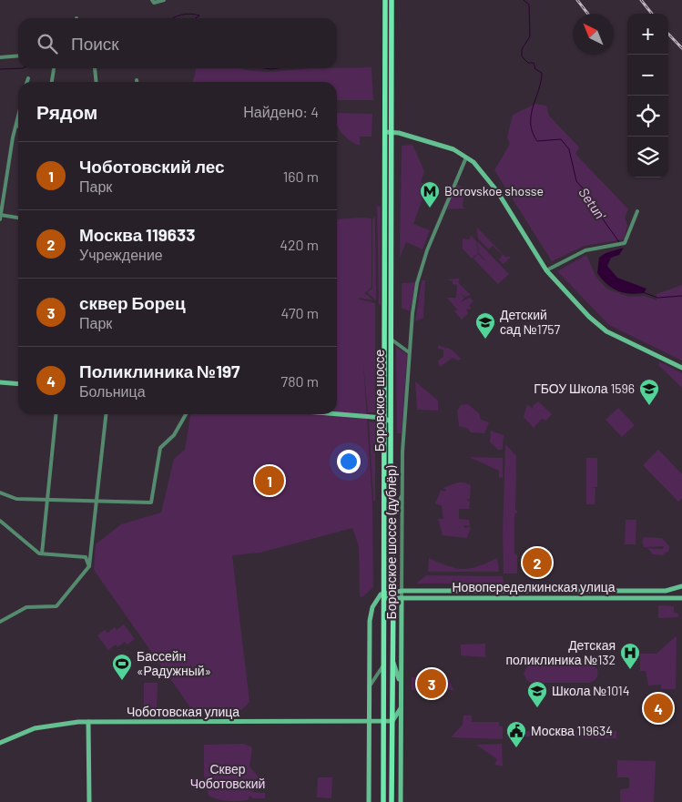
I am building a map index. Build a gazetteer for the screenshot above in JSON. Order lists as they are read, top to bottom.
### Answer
{
  "streets": {
    "main road": [
      "Боровское шоссе",
      "Боровское шоссе (дублёр)",
      "Новопеределкинская улица",
      "Чоботовская улица"
    ]
  },
  "crossings": [
    ["Боровское шоссе", "Боровское шоссе (дублёр)"],
    ["Боровское шоссе", "Новопеределкинская улица"],
    ["Боровское шоссе", "Чоботовская улица"],
    ["Боровское шоссе (дублёр)", "Новопеределкинская улица"],
    ["Боровское шоссе (дублёр)", "Чоботовская улица"]
  ],
  "water": ["Setun'"],
  "parks": ["Сквер Чоботовский"],
  "places": {
    "metro station": ["Borovskoe shosse"],
    "school or university": ["Детский сад №1757", "ГБОУ Школа 1596", "Школа №1014"],
    "hospital": ["Детская поликлиника №132"],
    "sports": ["Бассейн «Радужный»"],
    "public building": ["Москва 119634"]
  },
  "north": "top left",
  "page": {
    "map_buttons": ["+", "−"],
    "search": "Поиск",
    "heading": ["Рядом", "Найдено: 4"],
    "list": [
      {
        "mark": "1",
        "name": "Чоботовский лес",
        "note": "Парк",
        "value": "160 m"
      },
      {
        "mark": "2",
        "name": "Москва 119633",
        "note": "Учреждение",
        "value": "420 m"
      },
      {
        "mark": "3",
        "name": "сквер Борец",
        "note": "Парк",
        "value": "470 m"
      },
      {
        "mark": "4",
        "name": "Поликлиника №197",
        "note": "Больница",
        "value": "780 m"
      }
    ],
    "pins": [
      "1",
      "2",
      "3",
      "4"
    ]
  }
}
